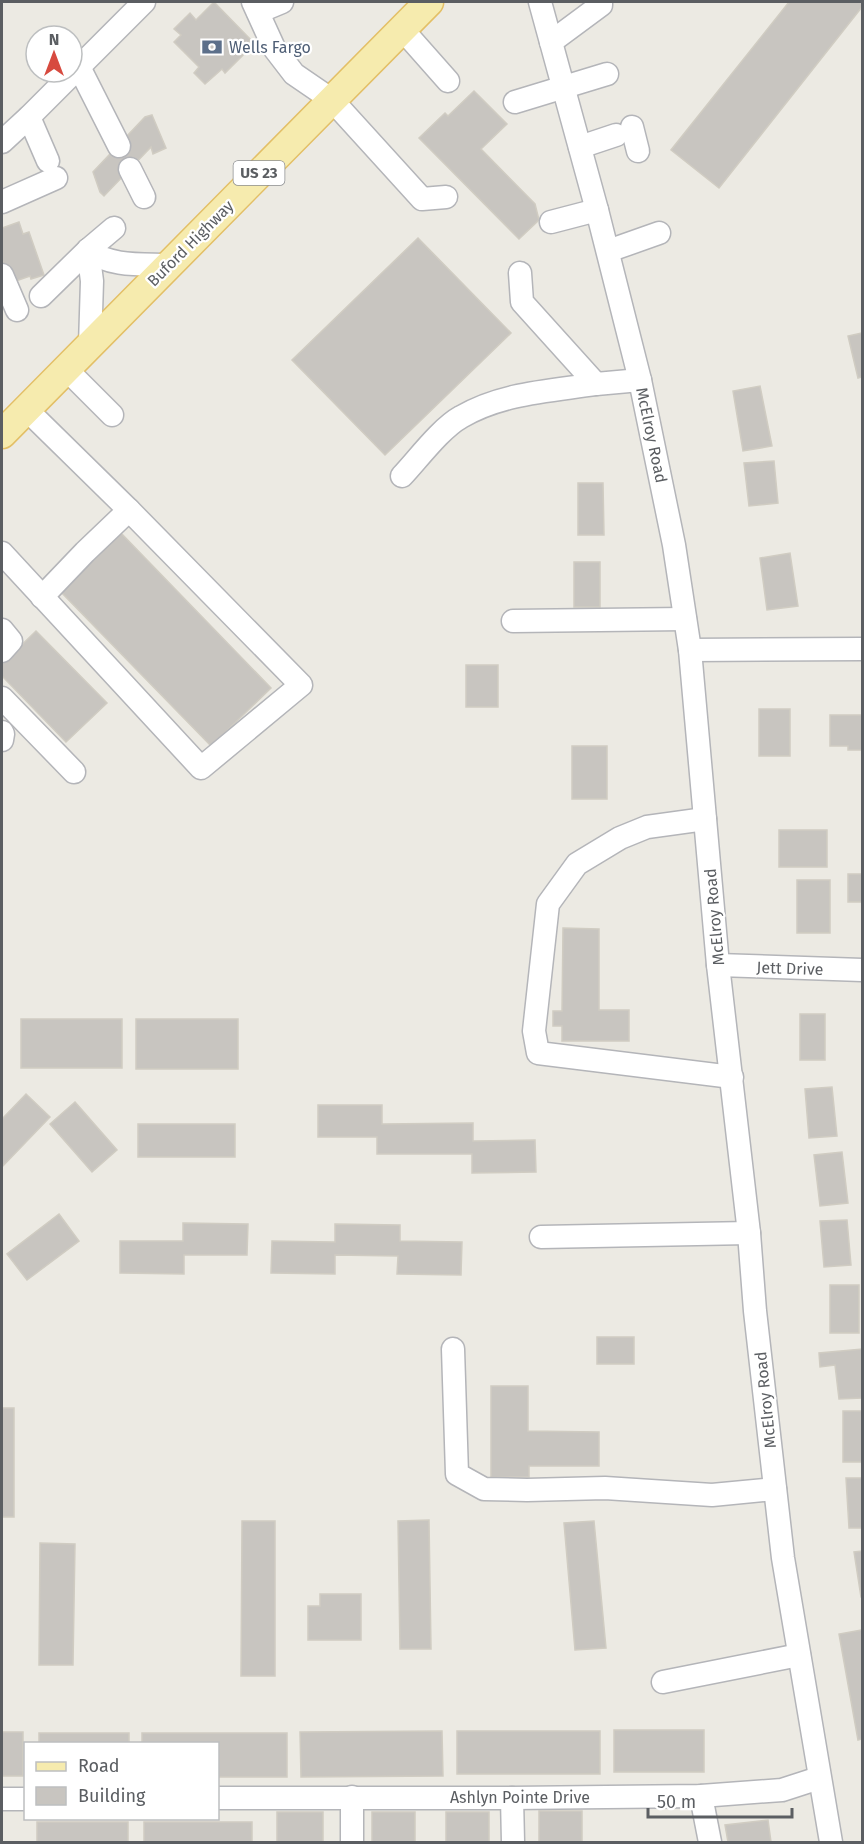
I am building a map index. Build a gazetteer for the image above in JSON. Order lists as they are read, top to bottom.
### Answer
{
  "streets": {
    "main road": ["US 23", "Buford Highway"],
    "street": ["McElroy Road", "Jett Drive", "Ashlyn Pointe Drive"]
  },
  "crossings": [
    ["McElroy Road", "Jett Drive"],
    ["McElroy Road", "Ashlyn Pointe Drive"]
  ],
  "places": {
    "bank": ["Wells Fargo"]
  },
  "legend": ["Road", "Building"],
  "scale_bar": "50 m",
  "north": "top"
}
